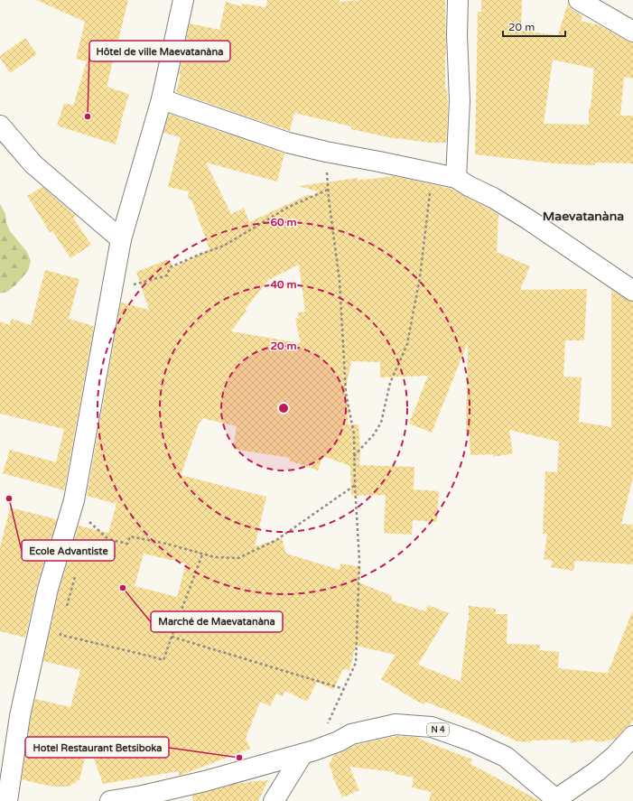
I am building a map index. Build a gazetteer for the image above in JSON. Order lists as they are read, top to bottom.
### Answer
{
  "streets": {
    "street": ["N 4"]
  },
  "districts": ["Maevatanàna"],
  "places": [
    "Hôtel de ville Maevatanàna",
    "Ecole Advantiste",
    "Marché de Maevatanàna",
    "Hotel Restaurant Betsiboka"
  ],
  "scale_bar": "20 m",
  "rings": ["60 m", "40 m", "20 m"]
}
